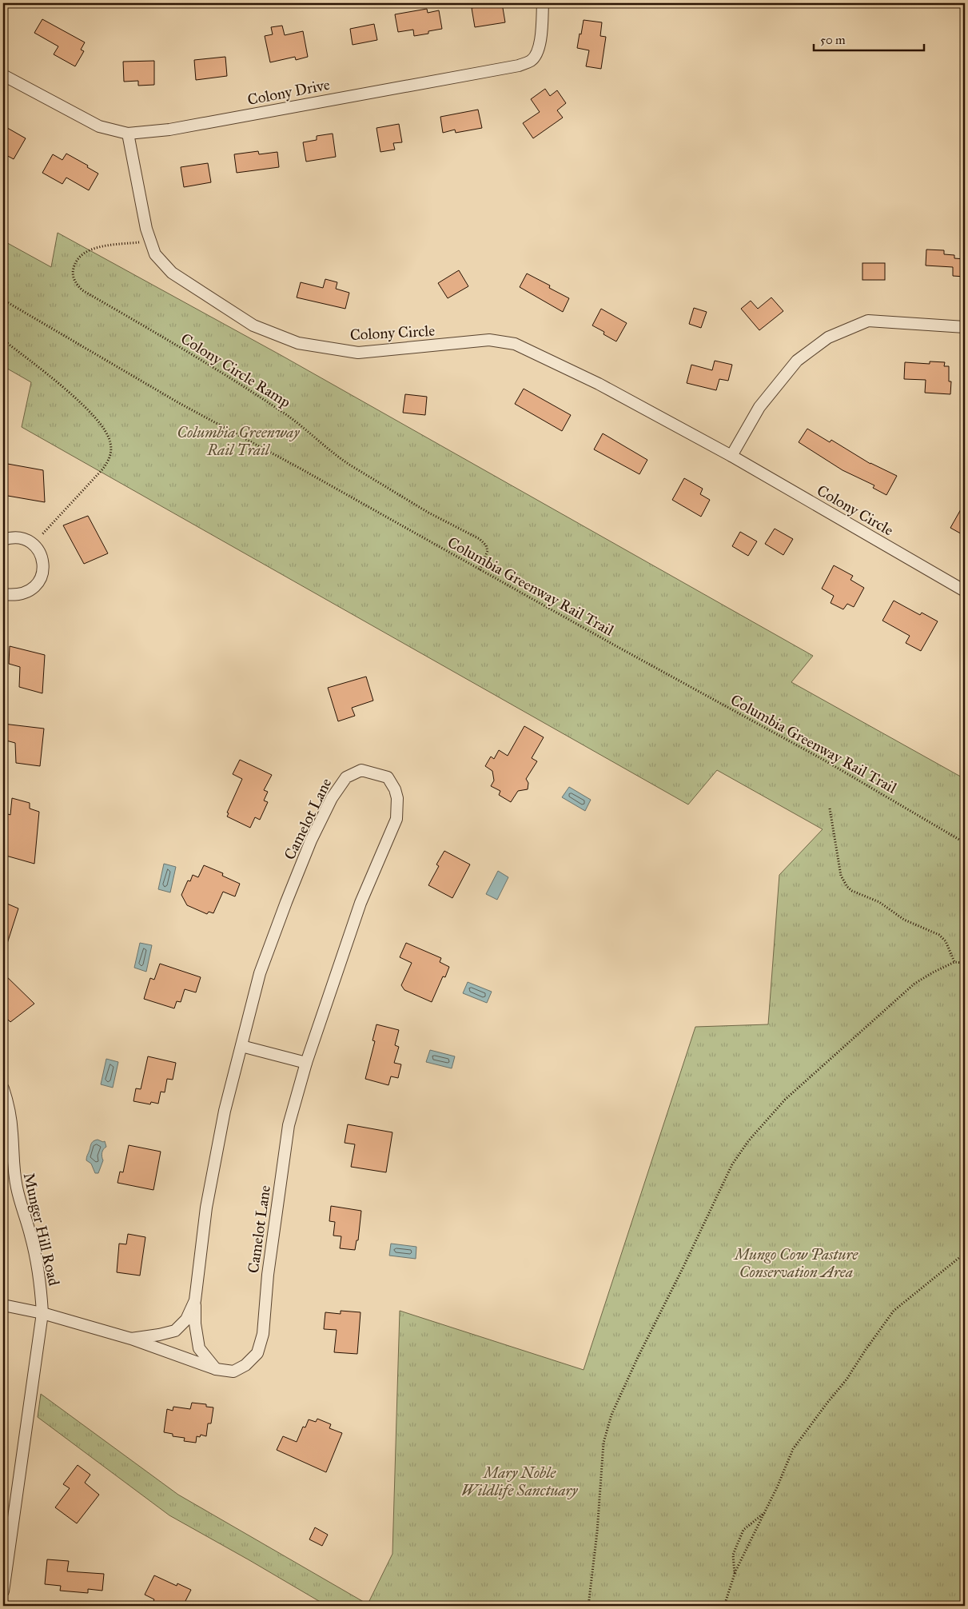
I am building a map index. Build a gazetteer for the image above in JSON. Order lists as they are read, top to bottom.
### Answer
{
  "streets": {
    "street": [
      "Colony Drive",
      "Colony Circle",
      "Camelot Lane",
      "Munger Hill Road"
    ],
    "path": ["Colony Circle Ramp", "Columbia Greenway Rail Trail"]
  },
  "crossings": [
    ["Colony Drive", "Colony Circle"],
    ["Colony Circle", "Colony Circle Ramp"],
    ["Colony Circle Ramp", "Columbia Greenway Rail Trail"],
    ["Camelot Lane", "Munger Hill Road"]
  ],
  "parks": ["Columbia Greenway Rail Trail", "Mungo Cow Pasture Conservation Area", "Mary Noble Wildlife Sanctuary"],
  "scale_bar": "50 m"
}
